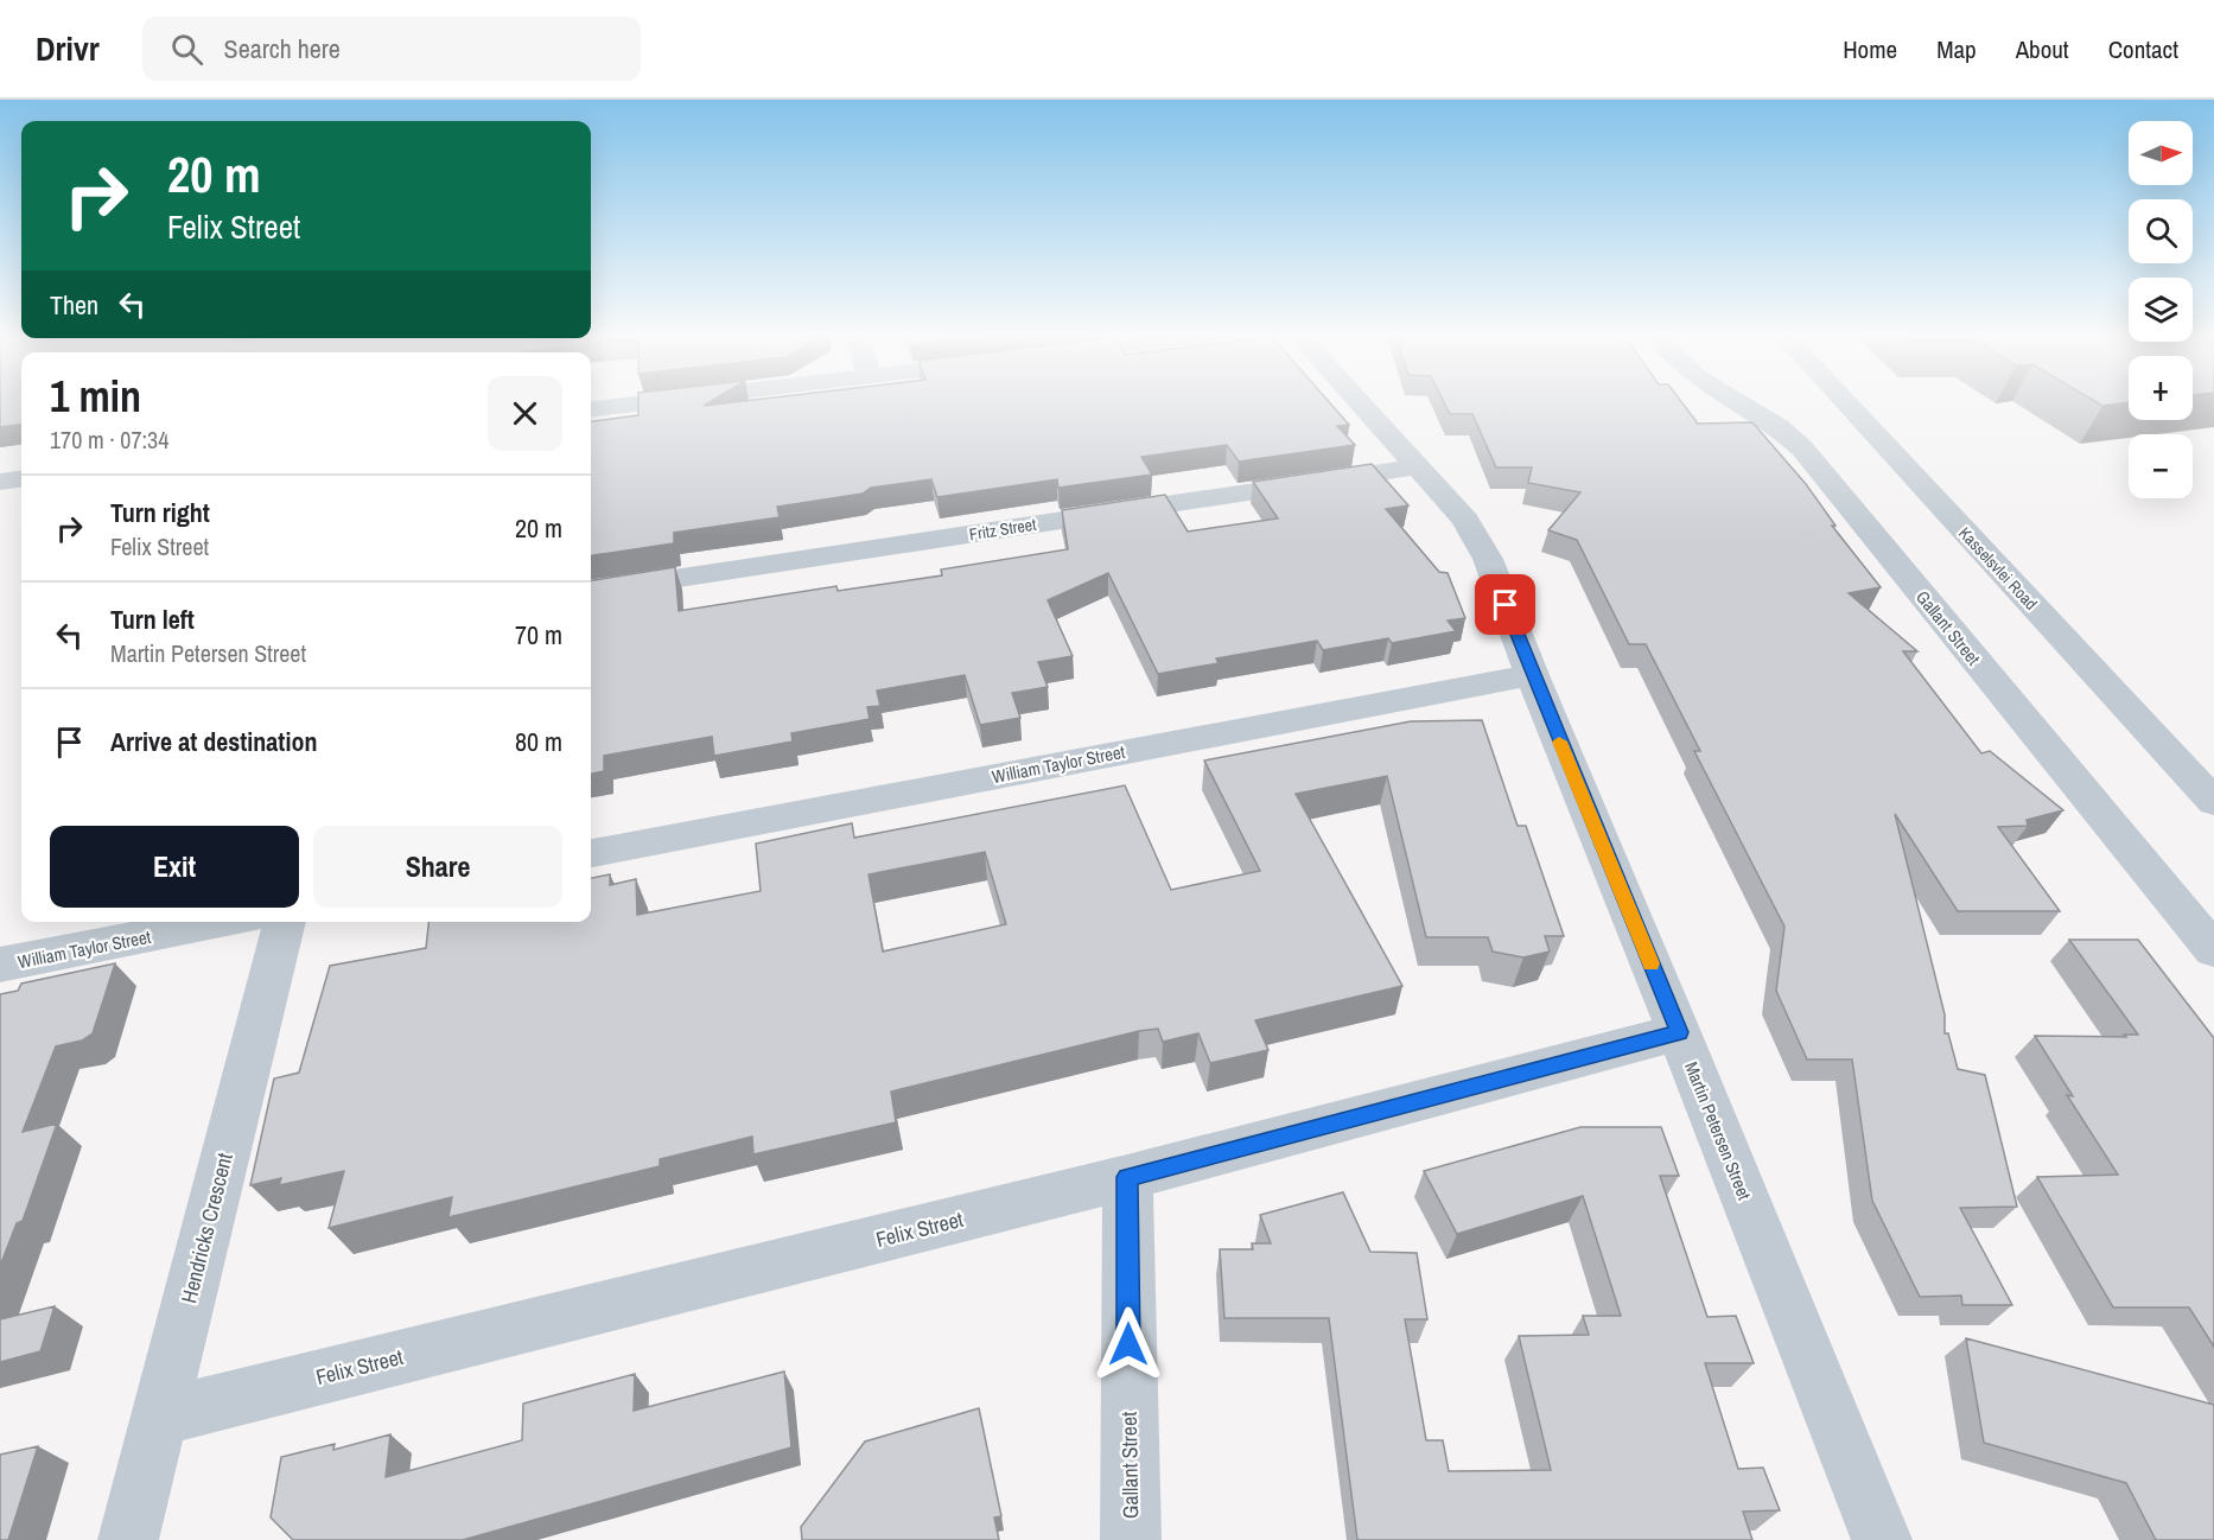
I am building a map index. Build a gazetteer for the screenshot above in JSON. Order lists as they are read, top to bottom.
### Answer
{
  "streets": {
    "street": [
      "Fritz Street",
      "Kasselsvlei Road",
      "Gallant Street",
      "William Taylor Street",
      "Martin Petersen Street",
      "Hendricks Crescent",
      "Felix Street"
    ]
  },
  "crossings": [
    ["Fritz Street", "Martin Petersen Street"],
    ["Gallant Street", "Felix Street"],
    ["William Taylor Street", "Martin Petersen Street"],
    ["Martin Petersen Street", "Felix Street"],
    ["Hendricks Crescent", "Felix Street"]
  ],
  "north": "right",
  "page": {
    "header": "Drivr",
    "search": "Search here",
    "nav": [
      "Home",
      "Map",
      "About",
      "Contact"
    ],
    "map_buttons": ["+", "−"],
    "turn": ["20 m", "Felix Street"],
    "then": "Then",
    "heading": ["1 min", "170 m · 07:34"],
    "list": [
      {
        "name": "Turn right",
        "note": "Felix Street",
        "value": "20 m"
      },
      {
        "name": "Turn left",
        "note": "Martin Petersen Street",
        "value": "70 m"
      },
      {
        "name": "Arrive at destination",
        "value": "80 m"
      }
    ],
    "buttons": ["Exit", "Share"]
  }
}
